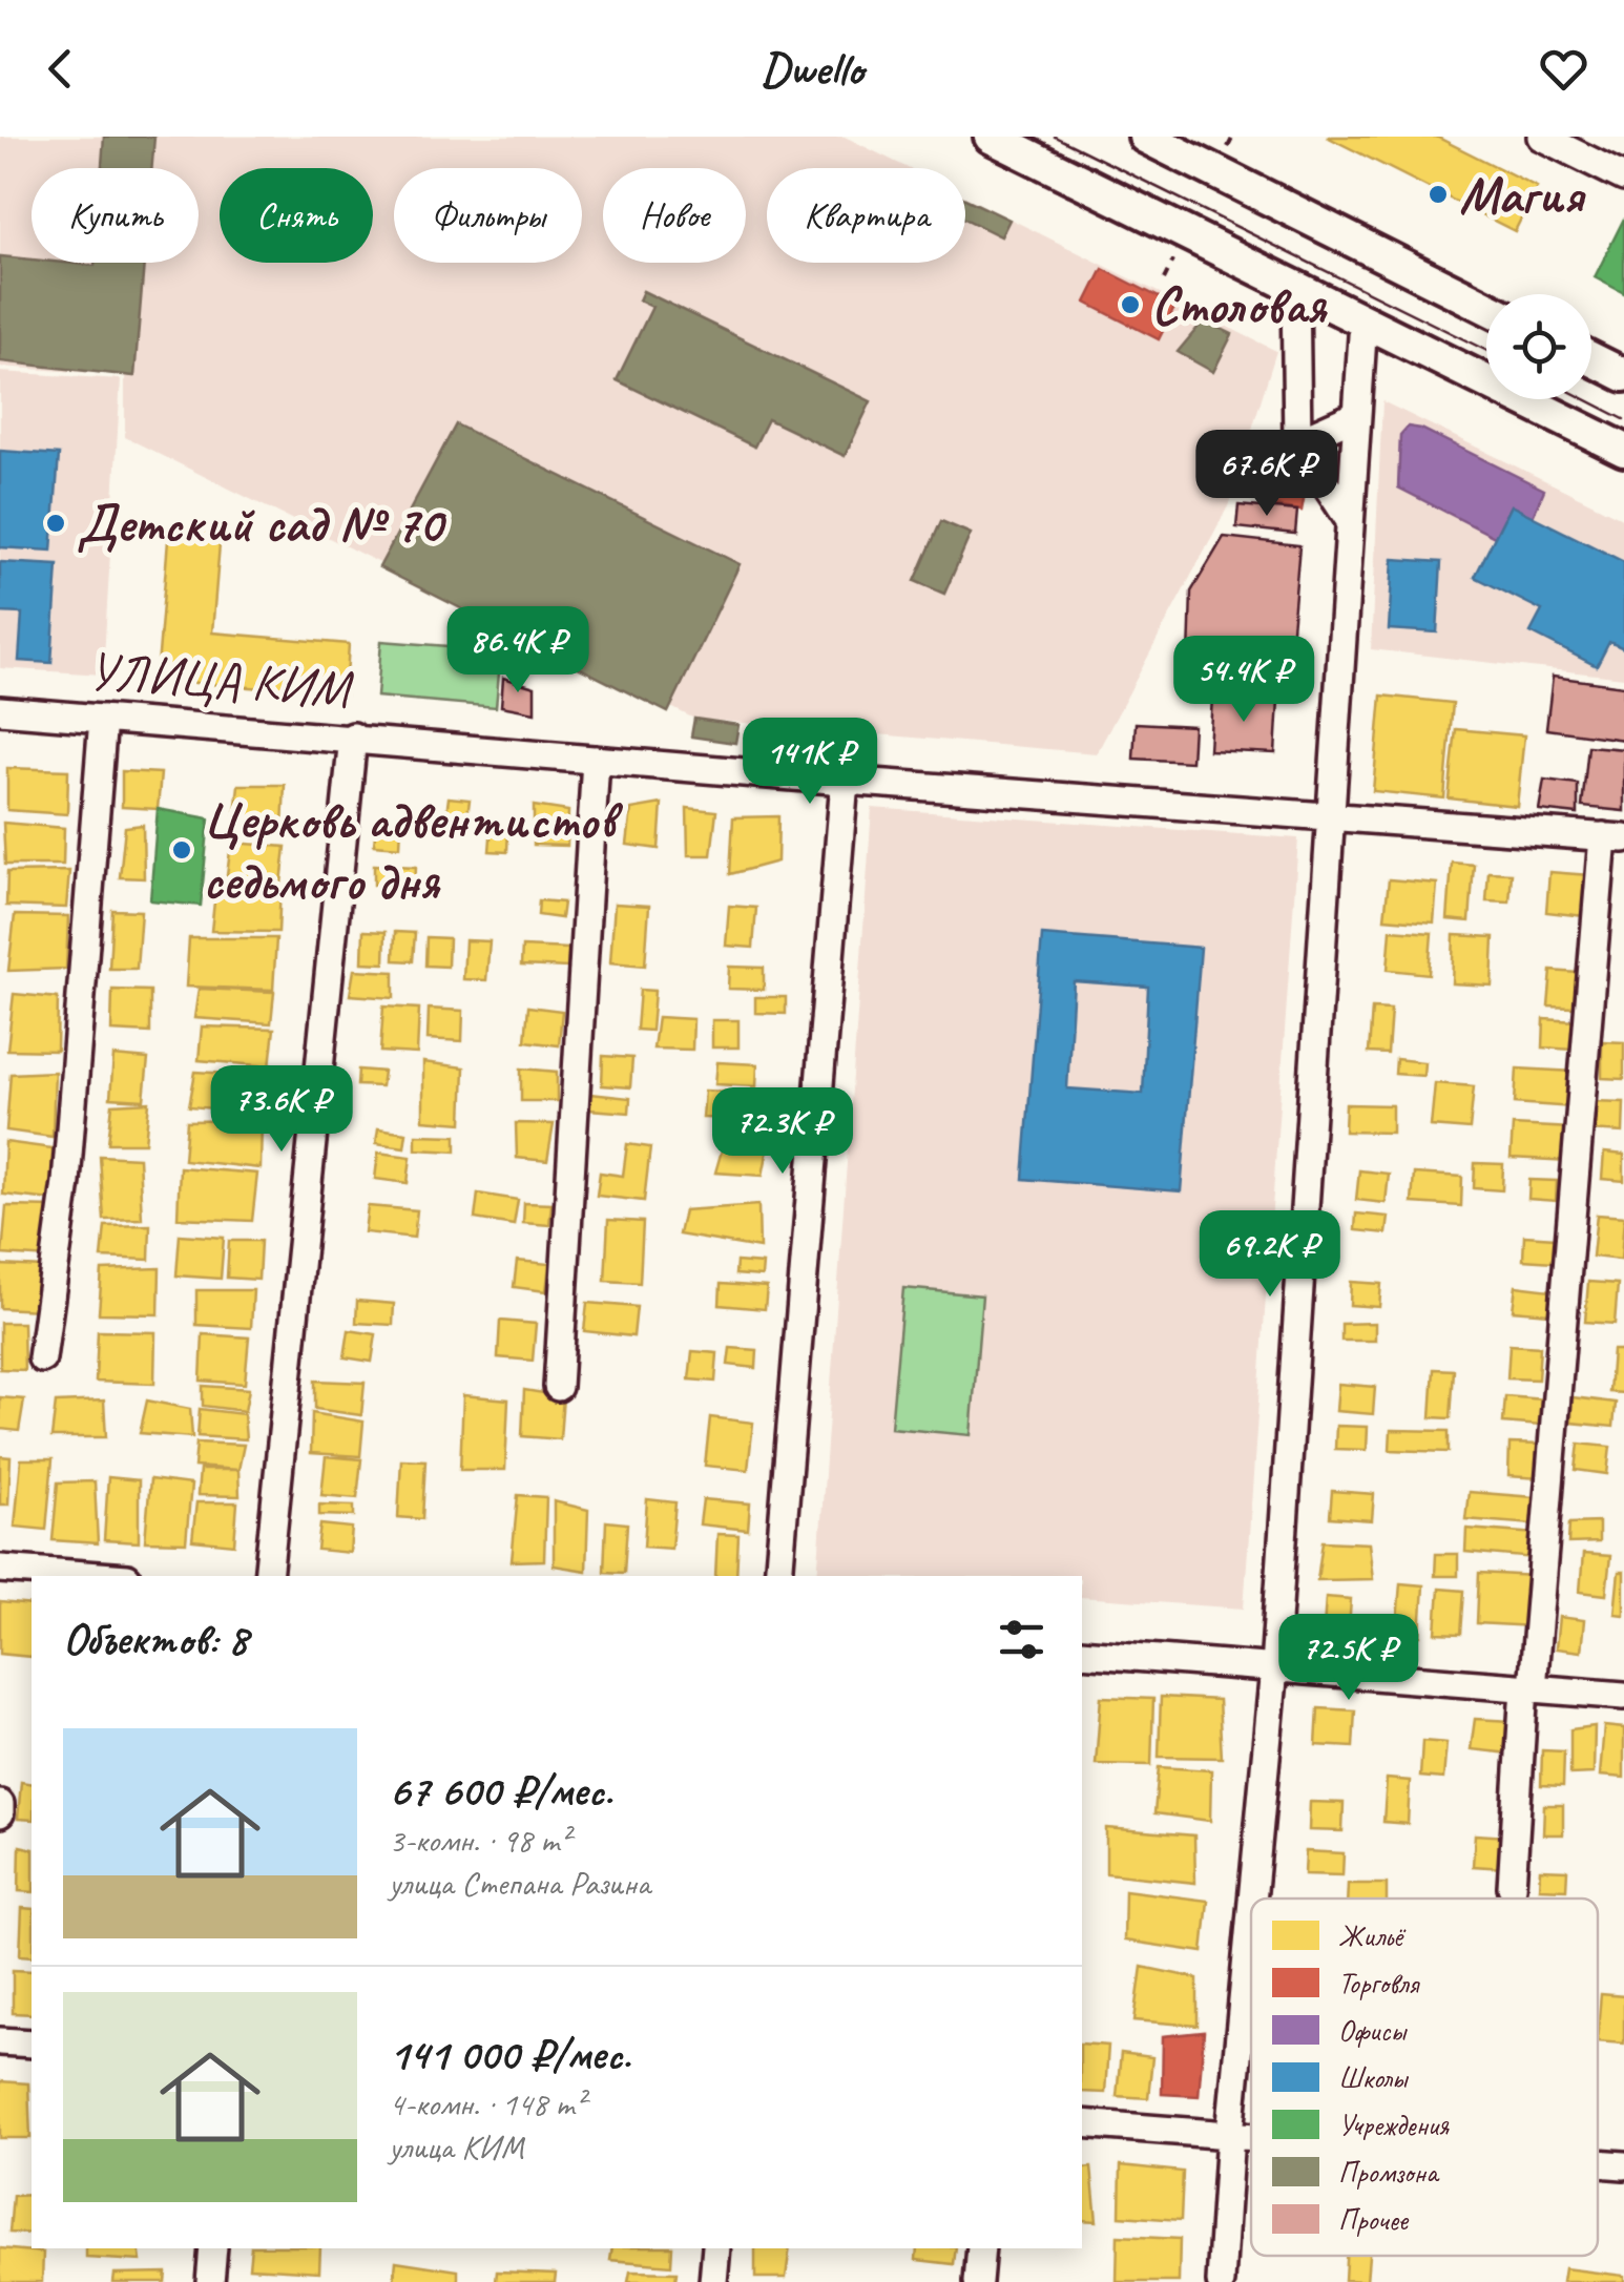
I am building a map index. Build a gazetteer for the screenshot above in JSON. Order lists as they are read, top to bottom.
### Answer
{
  "streets": {
    "street": ["УЛИЦА КИМ"]
  },
  "places": [
    "Магия",
    "Столовая",
    "Детский сад № 70",
    "Церковь адвентистов седьмого дня"
  ],
  "legend": [
    "Жильё",
    "Торговля",
    "Офисы",
    "Школы",
    "Учреждения",
    "Промзона",
    "Прочее"
  ],
  "page": {
    "header": "Dwello",
    "chip": [
      "Купить",
      "Снять",
      "Фильтры",
      "Новое",
      "Квартира"
    ],
    "price": [
      "67.6K ₽",
      "86.4K ₽",
      "54.4K ₽",
      "141K ₽",
      "73.6K ₽",
      "72.3K ₽",
      "69.2K ₽",
      "72.5K ₽"
    ],
    "heading": "Объектов: 8",
    "list": [
      {
        "name": "67 600 ₽/мес.",
        "note": "3-комн. · 98 m² · улица Степана Разина"
      },
      {
        "name": "141 000 ₽/мес.",
        "note": "4-комн. · 148 m² · улица КИМ"
      }
    ]
  }
}
